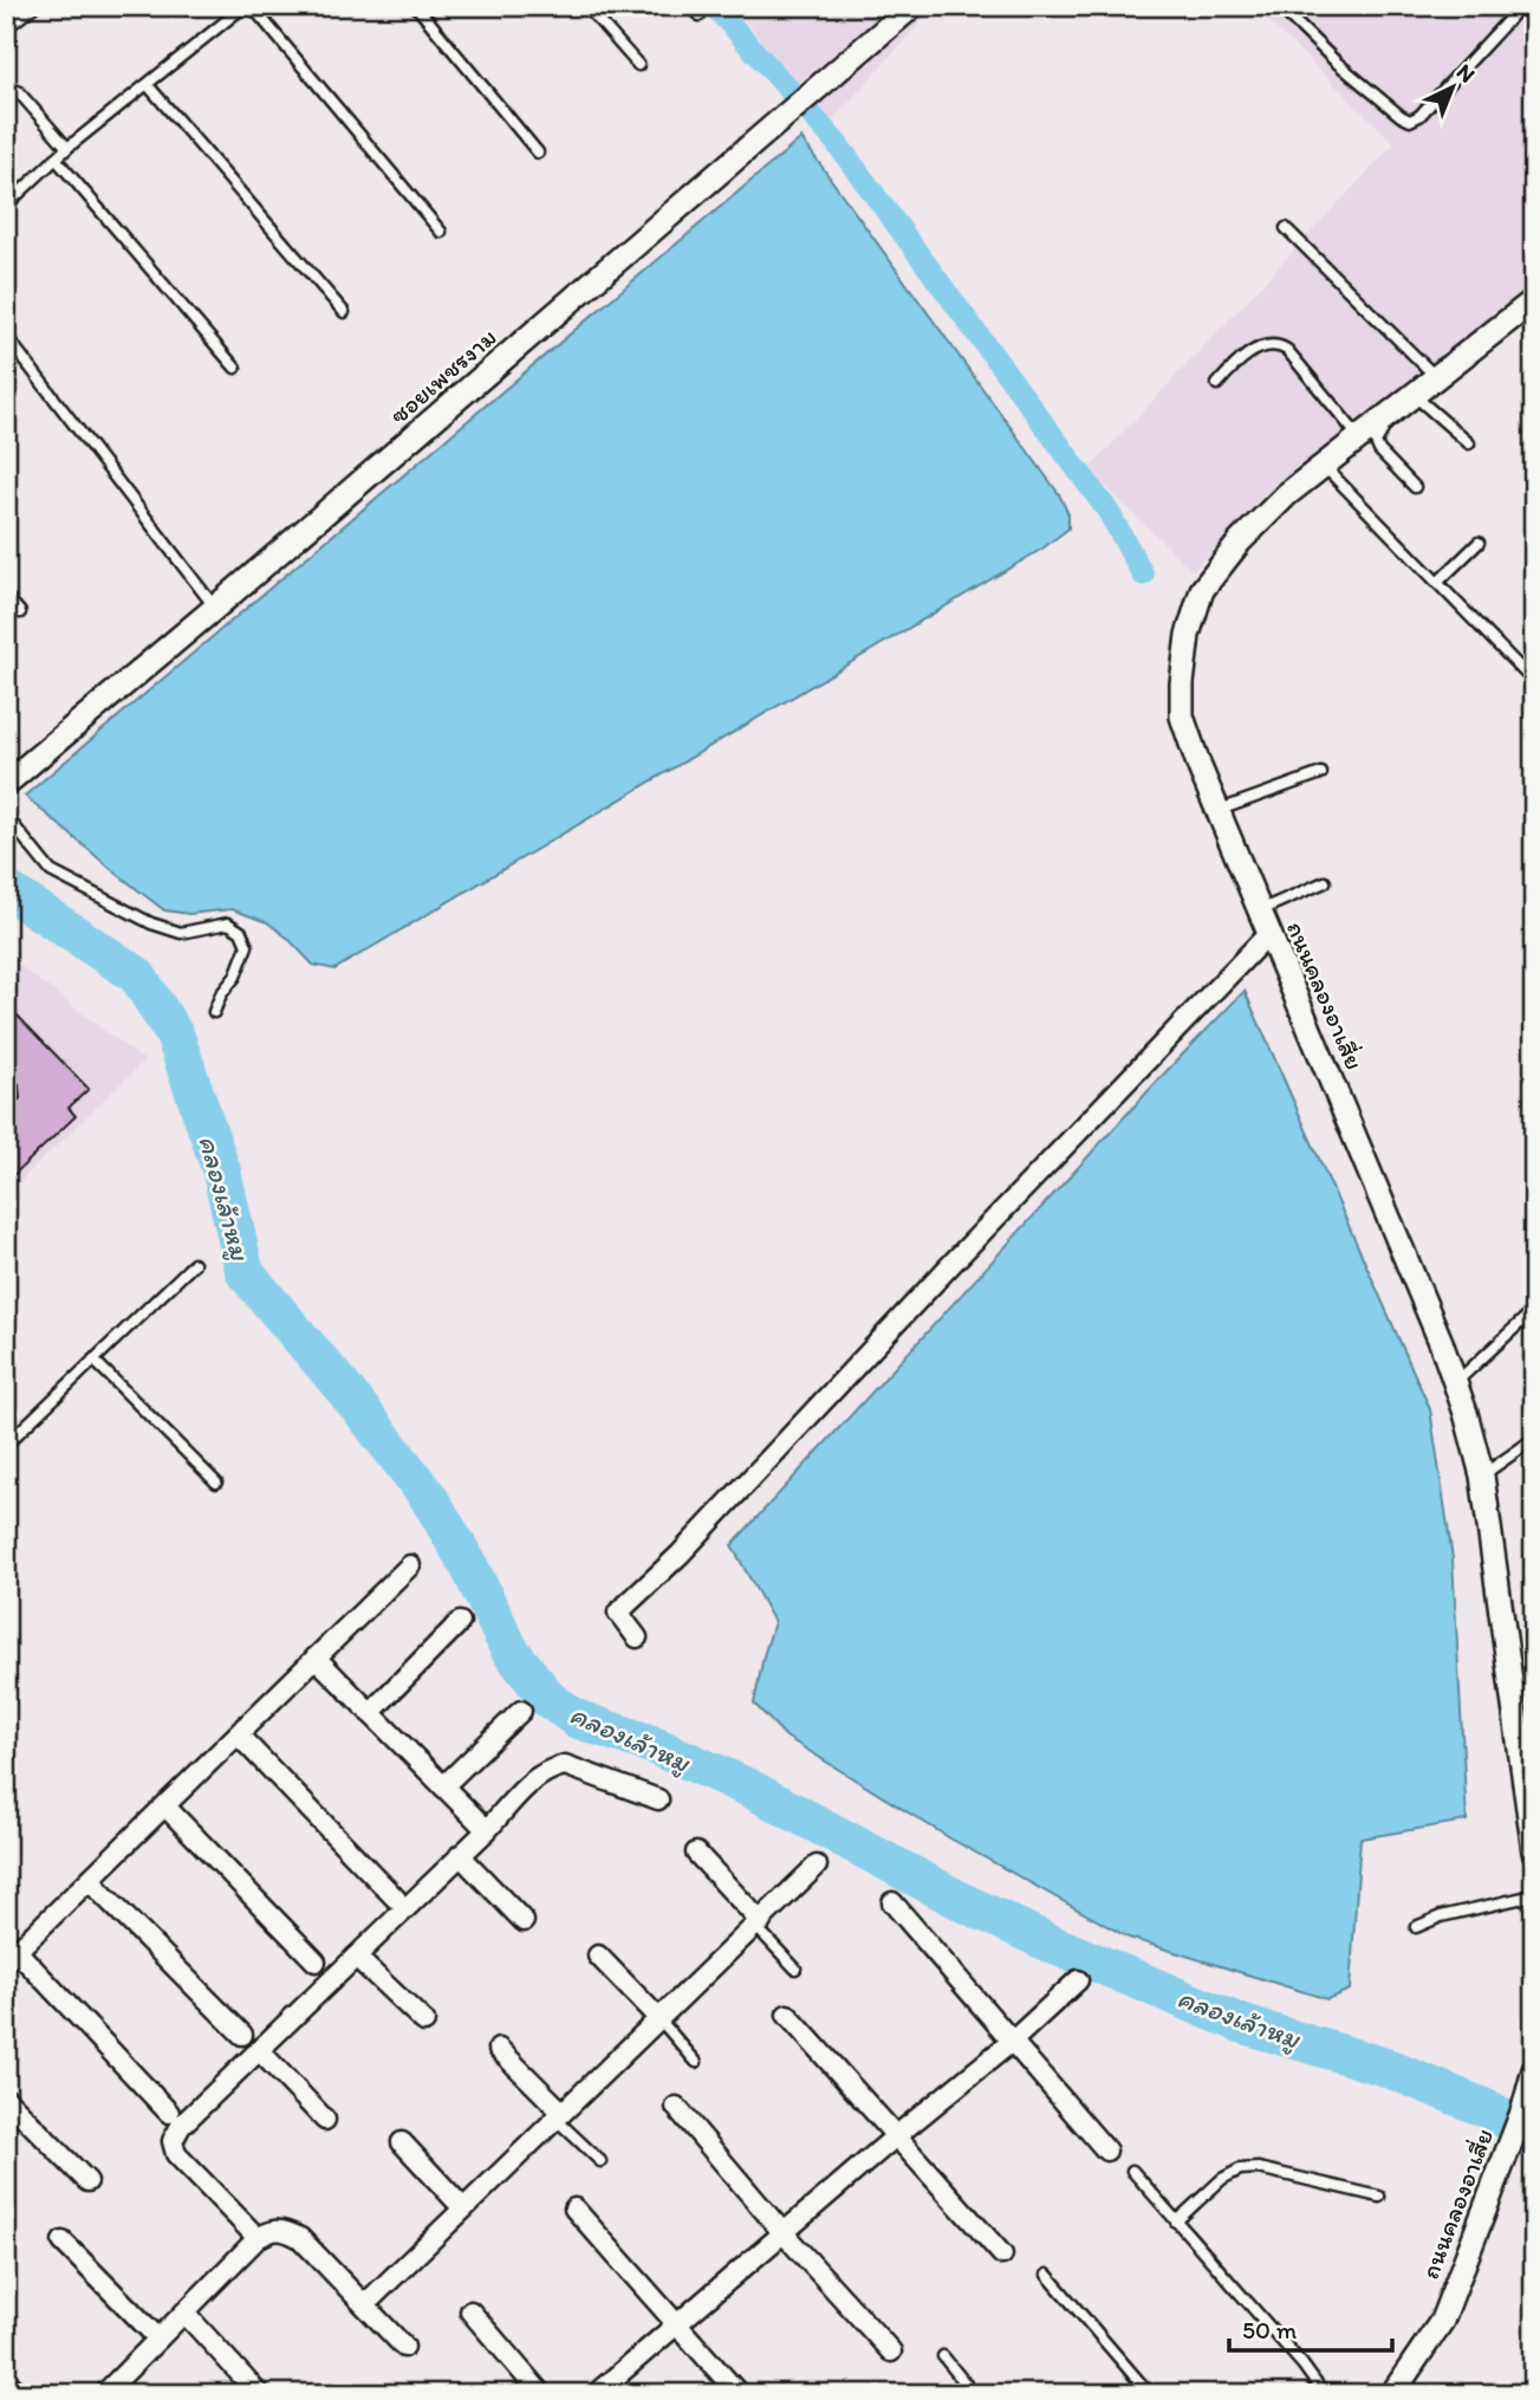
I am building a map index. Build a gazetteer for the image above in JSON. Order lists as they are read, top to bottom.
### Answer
{
  "streets": {
    "street": ["ซอยเพชรงาม", "ถนนคลองอาเสี่ย"]
  },
  "water": ["คลองเล้าหมู"],
  "scale_bar": "50 m",
  "north": "top right"
}
